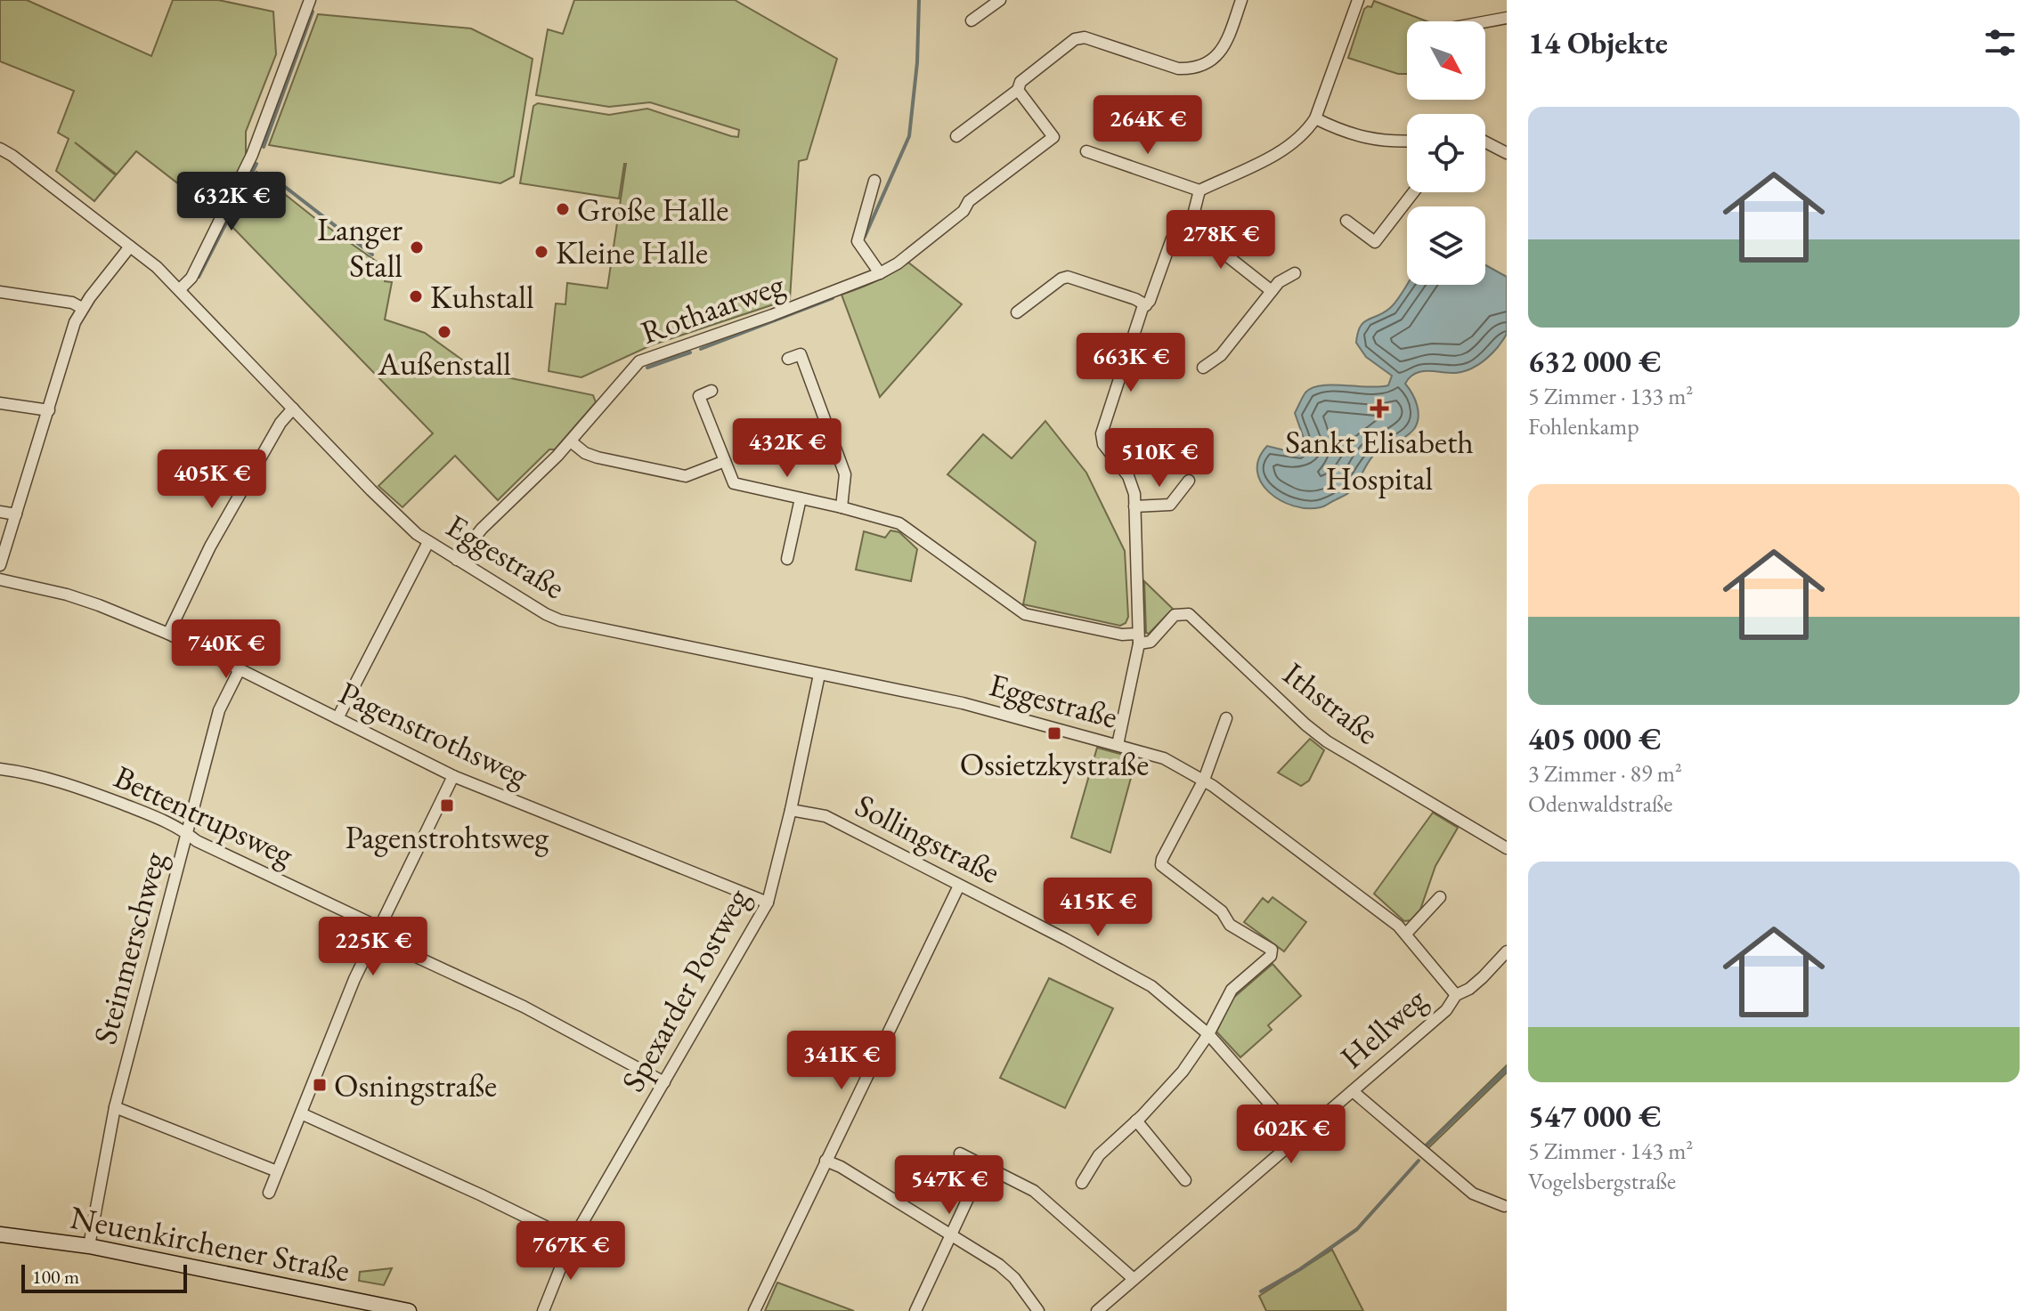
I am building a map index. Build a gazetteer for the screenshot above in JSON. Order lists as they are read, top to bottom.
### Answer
{
  "streets": {
    "main road": ["Neuenkirchener Straße"],
    "street": [
      "Rothaarweg",
      "Eggestraße",
      "Ithstraße",
      "Pagenstrothsweg",
      "Bettentrupsweg",
      "Sollingstraße",
      "Steinmerschweg",
      "Spexarder Postweg",
      "Hellweg"
    ]
  },
  "crossings": [
    ["Rothaarweg", "Eggestraße"],
    ["Eggestraße", "Spexarder Postweg"],
    ["Eggestraße", "Hellweg"],
    ["Pagenstrothsweg", "Steinmerschweg"],
    ["Pagenstrothsweg", "Spexarder Postweg"],
    ["Bettentrupsweg", "Steinmerschweg"],
    ["Bettentrupsweg", "Spexarder Postweg"],
    ["Sollingstraße", "Spexarder Postweg"],
    ["Sollingstraße", "Hellweg"],
    ["Steinmerschweg", "Neuenkirchener Straße"]
  ],
  "places": {
    "other": [
      "Große Halle",
      "Langer Stall",
      "Kleine Halle",
      "Kuhstall",
      "Außenstall"
    ],
    "health": ["Sankt Elisabeth Hospital"],
    "transit": ["Ossietzkystraße", "Pagenstrohtsweg", "Osningstraße"]
  },
  "scale_bar": "100 m",
  "north": "bottom right",
  "page": {
    "heading": "14 Objekte",
    "list": [
      {
        "name": "632 000 €",
        "note": "5 Zimmer · 133 m² · Fohlenkamp"
      },
      {
        "name": "405 000 €",
        "note": "3 Zimmer · 89 m² · Odenwaldstraße"
      },
      {
        "name": "547 000 €",
        "note": "5 Zimmer · 143 m² · Vogelsbergstraße"
      }
    ],
    "price": [
      "264K €",
      "632K €",
      "278K €",
      "663K €",
      "432K €",
      "510K €",
      "405K €",
      "740K €",
      "415K €",
      "225K €",
      "341K €",
      "602K €",
      "547K €",
      "767K €"
    ],
    "scale": "100 m"
  }
}
